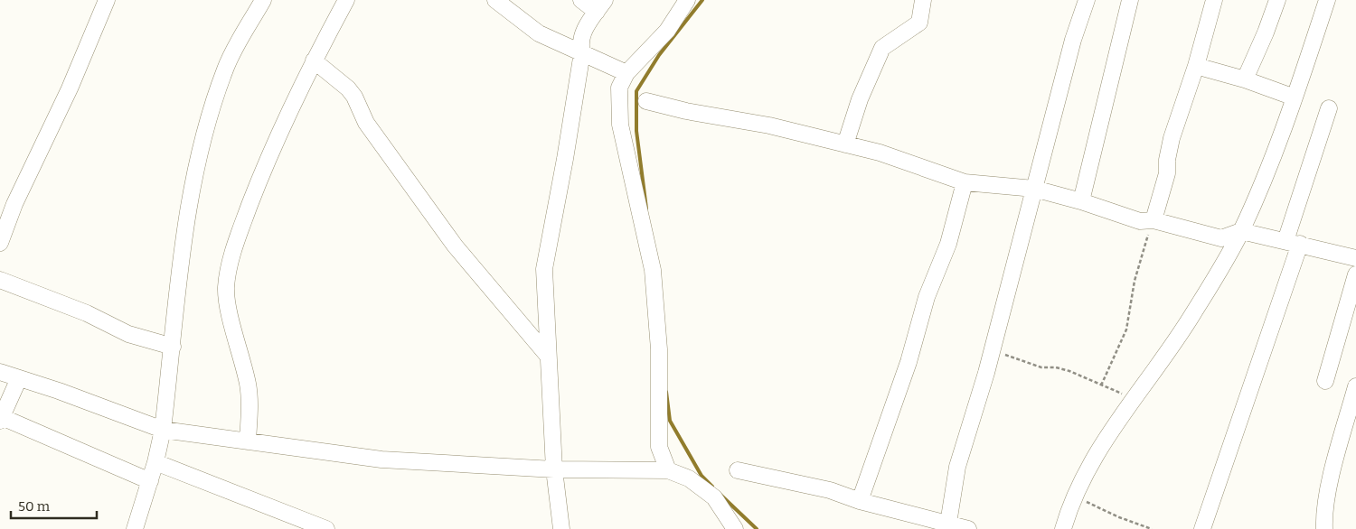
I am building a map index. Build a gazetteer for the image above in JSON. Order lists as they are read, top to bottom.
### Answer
{
  "scale_bar": "50 m"
}
